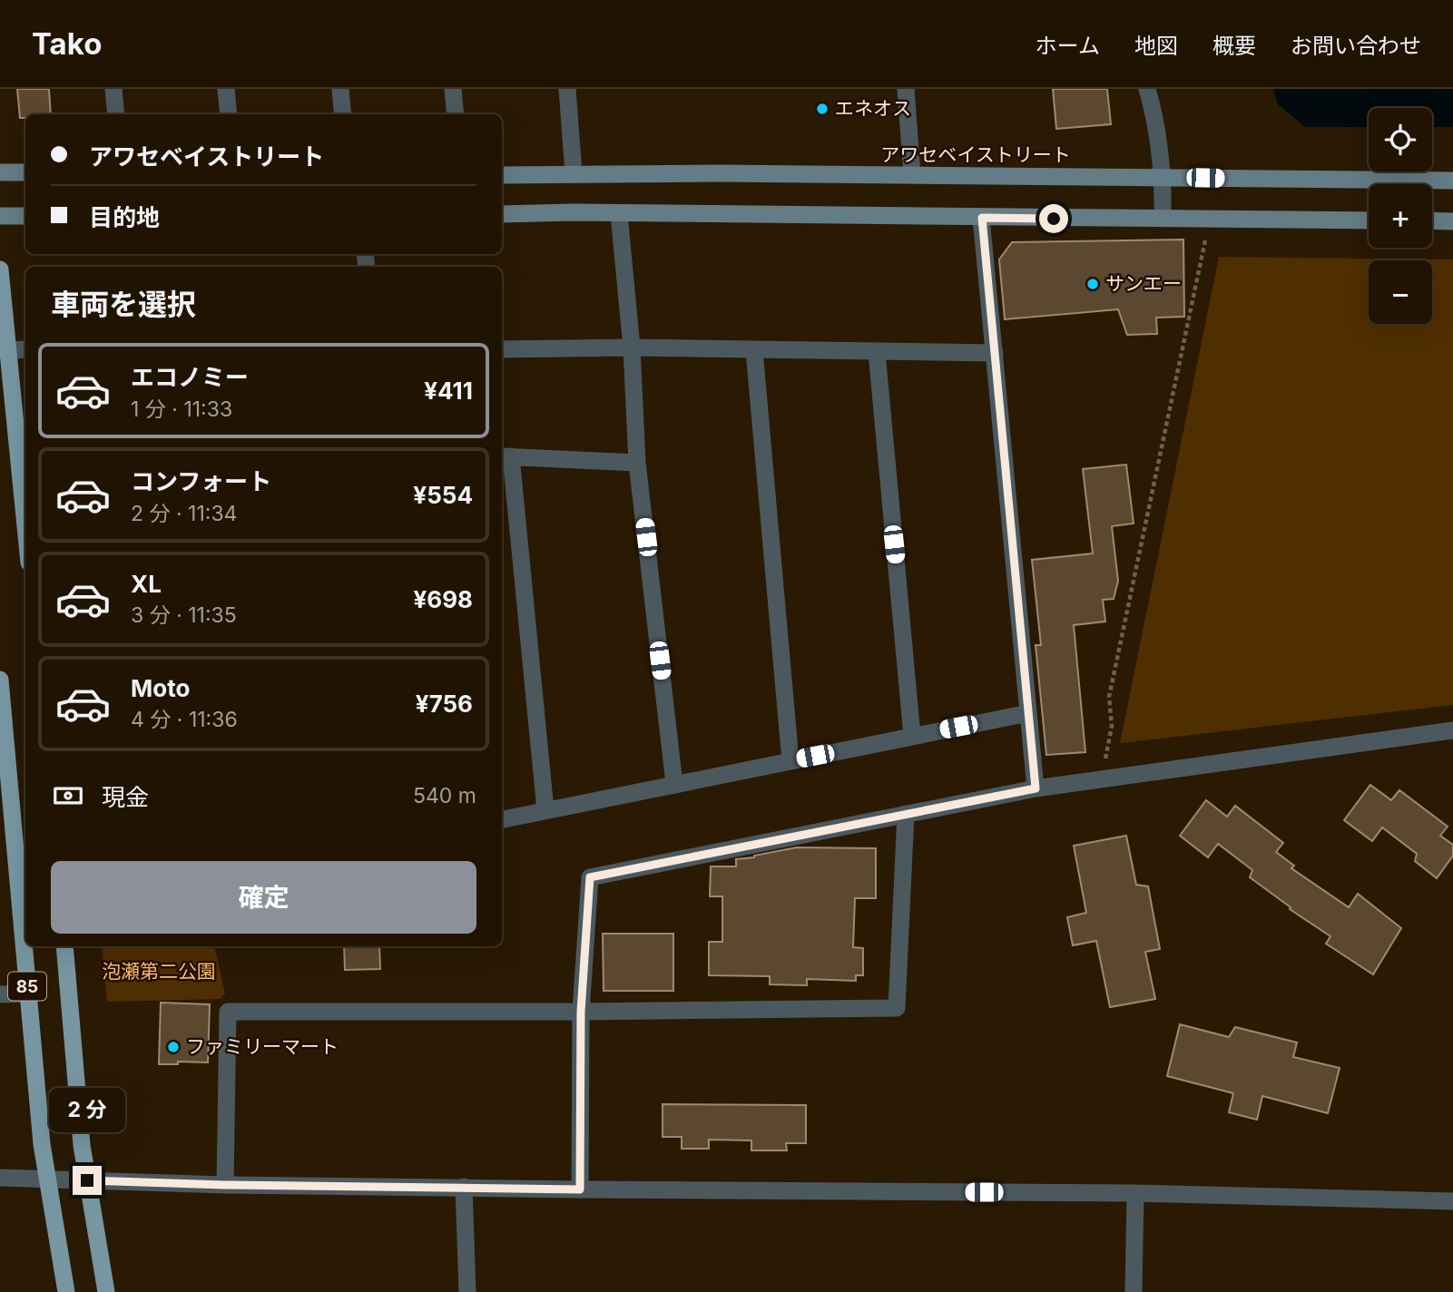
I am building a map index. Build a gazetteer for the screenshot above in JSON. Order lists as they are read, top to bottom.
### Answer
{
  "streets": {
    "main road": ["アワセベイストリート", "85"]
  },
  "parks": ["泡瀬第二公園"],
  "places": ["エネオス", "サンエー", "ファミリーマート"],
  "page": {
    "header": "Tako",
    "nav": [
      "ホーム",
      "地図",
      "概要",
      "お問い合わせ"
    ],
    "map_buttons": ["+", "−"],
    "banner": ["アワセベイストリート", "目的地"],
    "heading": "車両を選択",
    "list": [
      {
        "name": "エコノミー",
        "note": "1 分 · 11:33",
        "value": "¥411"
      },
      {
        "name": "コンフォート",
        "note": "2 分 · 11:34",
        "value": "¥554"
      },
      {
        "name": "XL",
        "note": "3 分 · 11:35",
        "value": "¥698"
      },
      {
        "name": "Moto",
        "note": "4 分 · 11:36",
        "value": "¥756"
      }
    ],
    "pay": ["現金", "540 m"],
    "buttons": "確定",
    "bubble": "2 分"
  }
}
